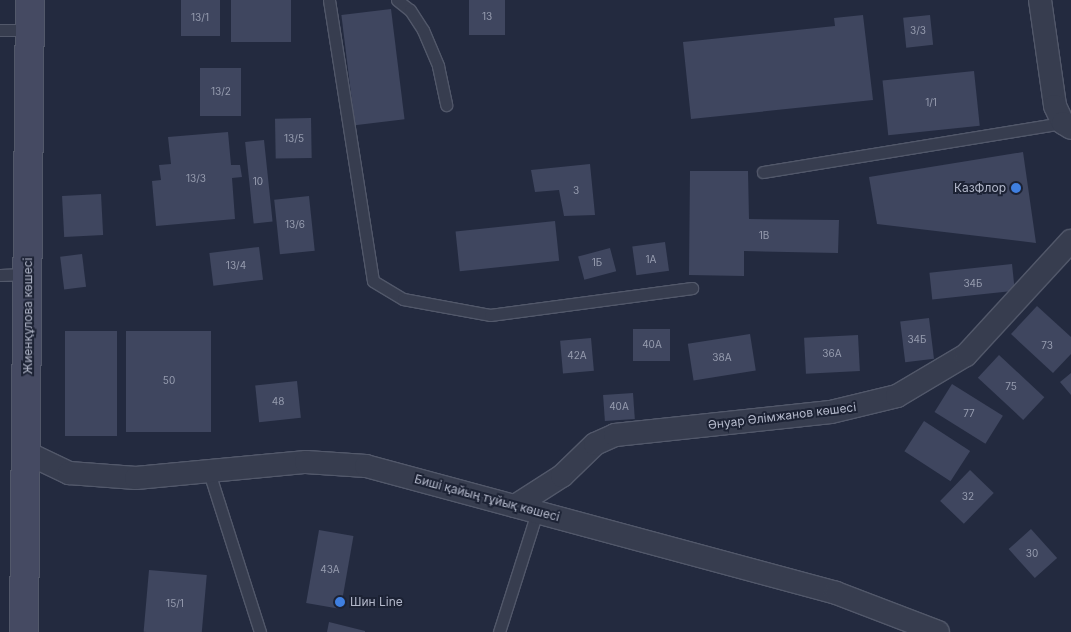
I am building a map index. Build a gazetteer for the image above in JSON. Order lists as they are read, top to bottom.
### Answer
{
  "streets": {
    "street": ["Жиенқұлова көшесі", "Әнуар Әлімжанов көшесі", "Биші қайың тұйық көшесі"]
  },
  "crossings": [
    ["Жиенқұлова көшесі", "Биші қайың тұйық көшесі"],
    ["Әнуар Әлімжанов көшесі", "Биші қайың тұйық көшесі"]
  ],
  "places": ["КазФлор", "Шин Line"],
  "house_numbers": [
    "13",
    "13/1",
    "3/3",
    "13/2",
    "1/1",
    "13/5",
    "13/3",
    "10",
    "3",
    "13/6",
    "1В",
    "1А",
    "1Б",
    "13/4",
    "34Б",
    "34Б",
    "40А",
    "73",
    "36А",
    "42А",
    "38А",
    "50",
    "75",
    "48",
    "40А",
    "77",
    "32",
    "30",
    "43А",
    "15/1"
  ]
}
